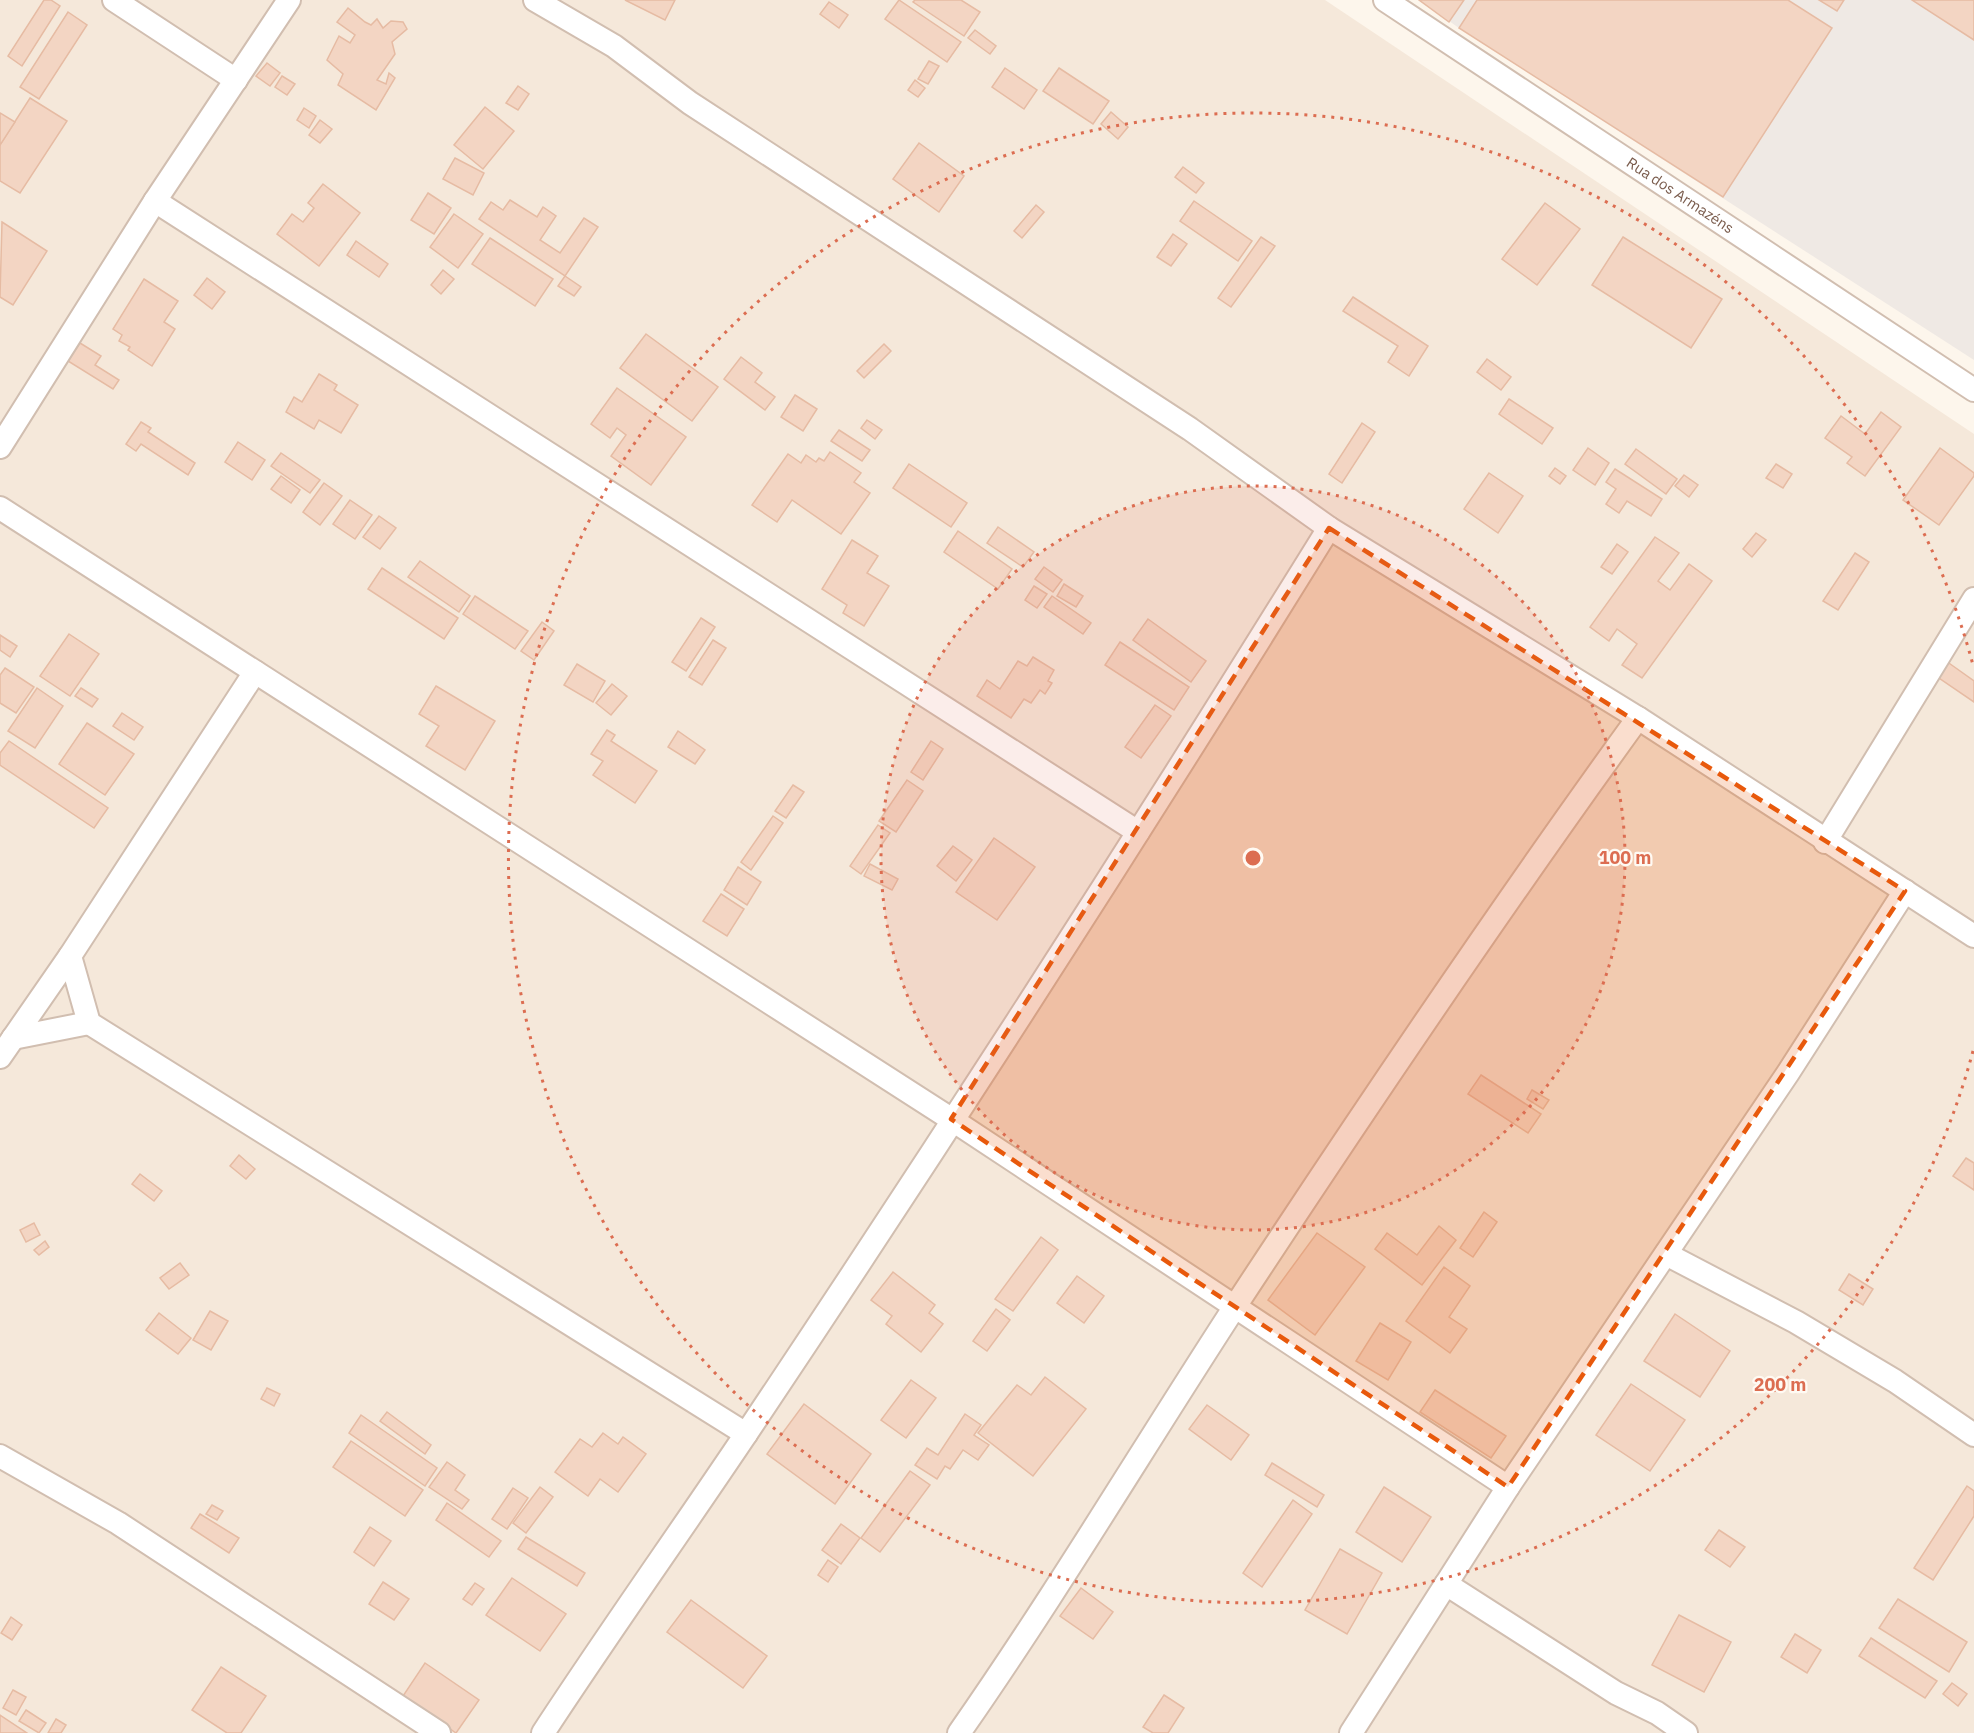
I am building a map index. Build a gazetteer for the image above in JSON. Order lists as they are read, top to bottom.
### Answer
{
  "streets": {
    "street": ["Rua dos Armazéns"]
  },
  "rings": ["100 m", "200 m"]
}
